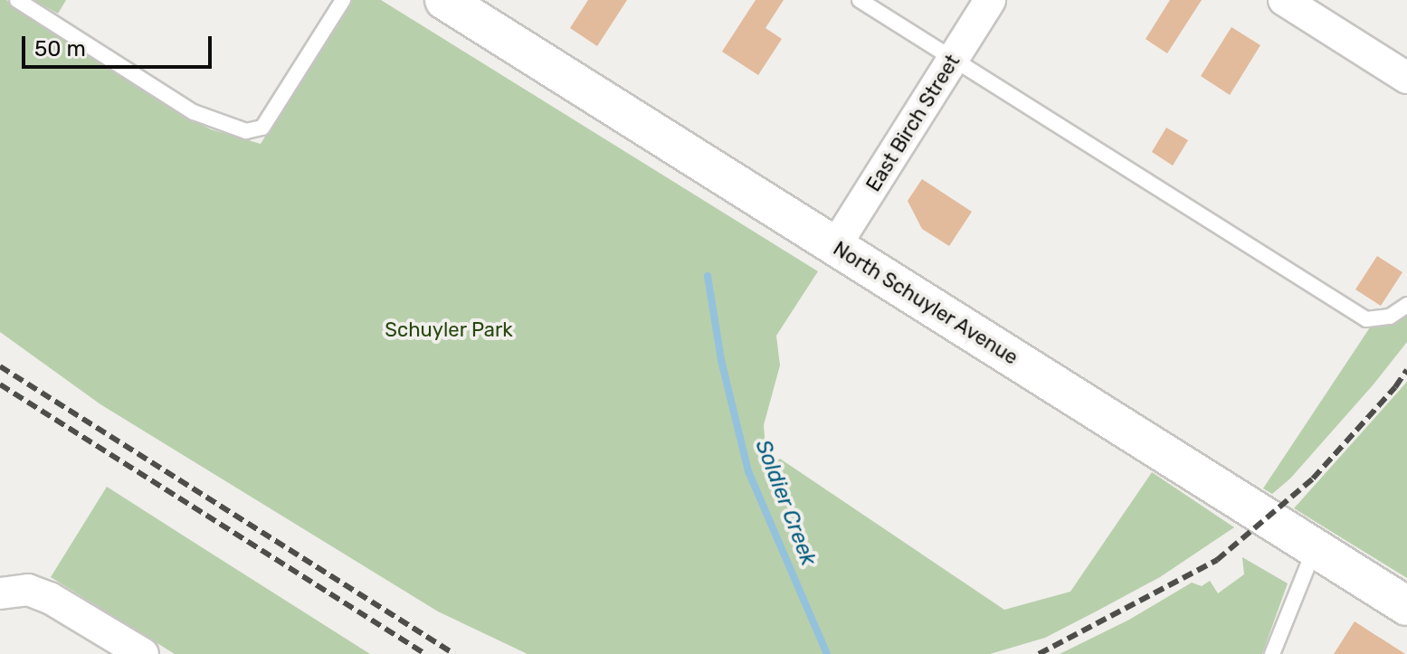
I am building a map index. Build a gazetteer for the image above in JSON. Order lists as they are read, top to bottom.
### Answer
{
  "streets": {
    "street": ["East Birch Street", "North Schuyler Avenue"]
  },
  "crossings": [
    ["East Birch Street", "North Schuyler Avenue"]
  ],
  "water": ["Soldier Creek"],
  "parks": ["Schuyler Park"],
  "scale_bar": "50 m"
}
